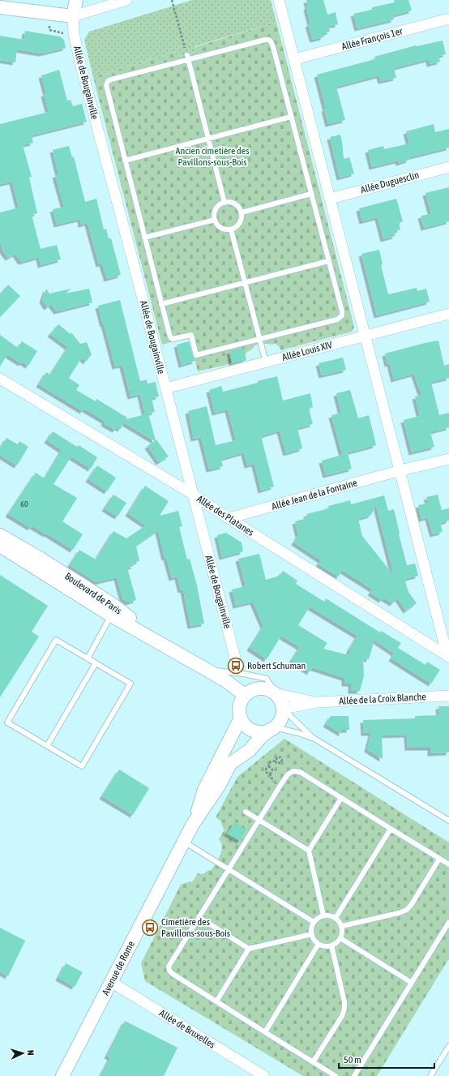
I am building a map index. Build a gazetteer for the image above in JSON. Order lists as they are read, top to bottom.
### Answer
{
  "streets": {
    "street": [
      "Allée François 1er",
      "Allée de Bougainville",
      "Allée Duguesclin",
      "Allée Louis XIV",
      "Allée Jean de la Fontaine",
      "Allée des Platanes",
      "Boulevard de Paris",
      "Allée de la Croix Blanche",
      "Avenue de Rome",
      "Allée de Bruxelles"
    ]
  },
  "crossings": [
    ["Allée de Bougainville", "Allée Louis XIV"],
    ["Allée de Bougainville", "Allée des Platanes"],
    ["Allée Jean de la Fontaine", "Allée des Platanes"],
    ["Boulevard de Paris", "Allée de la Croix Blanche"],
    ["Boulevard de Paris", "Avenue de Rome"],
    ["Allée de la Croix Blanche", "Avenue de Rome"],
    ["Avenue de Rome", "Allée de Bruxelles"]
  ],
  "parks": ["Ancien cimetière des Pavillons-sous-Bois"],
  "places": {
    "bus stop": ["Robert Schuman", "Cimetière des Pavillons-sous-Bois"]
  },
  "house_numbers": ["60"],
  "scale_bar": "50 m",
  "north": "right"
}
